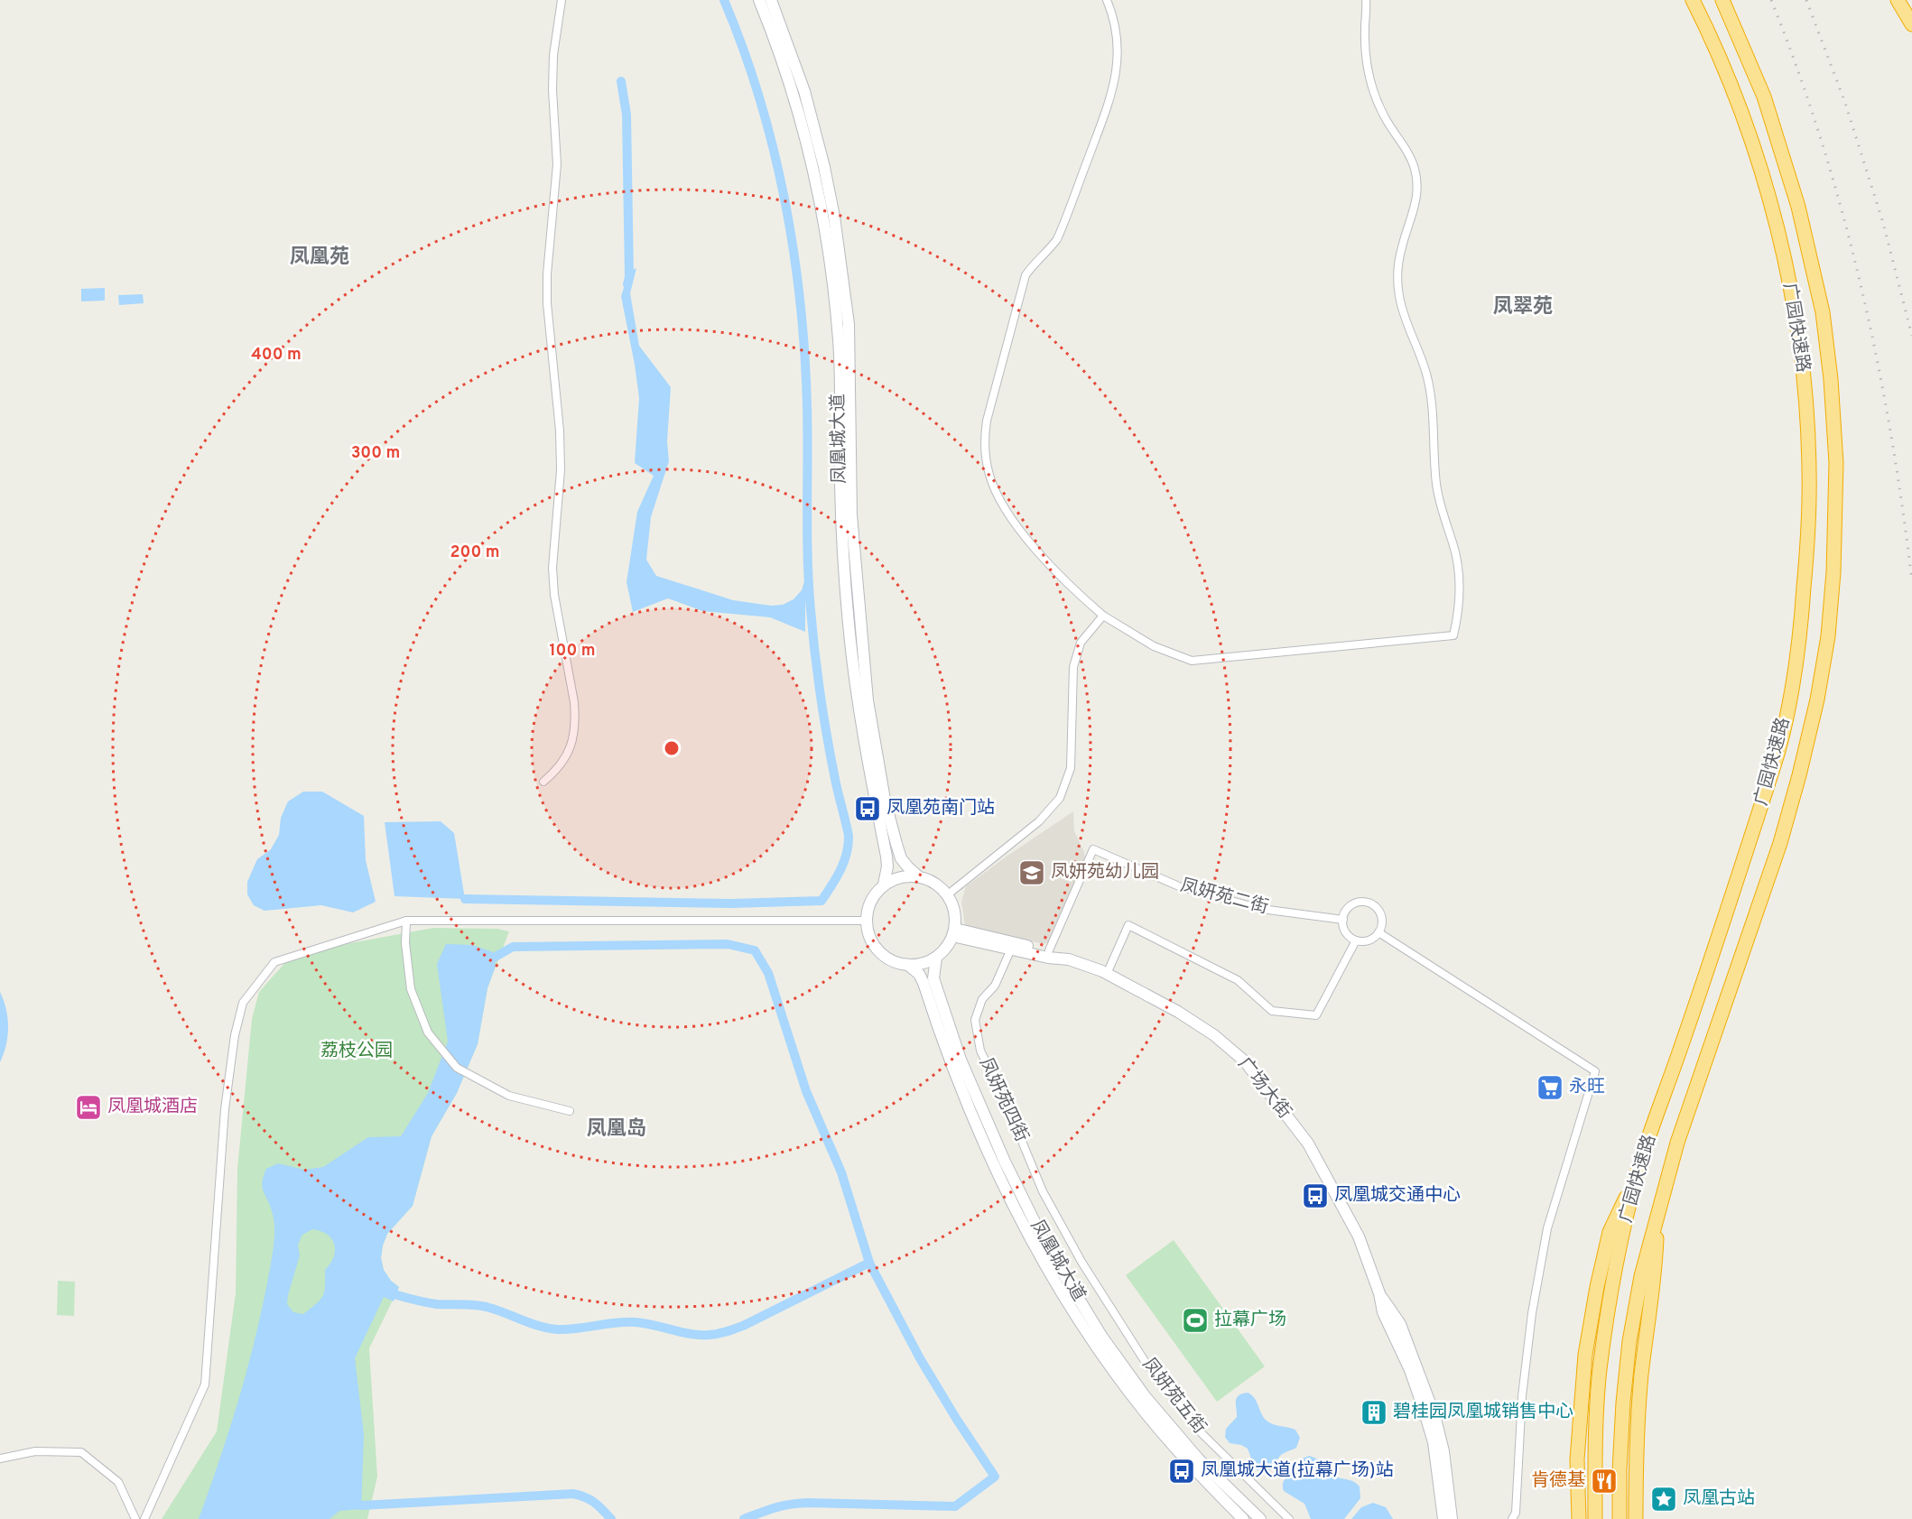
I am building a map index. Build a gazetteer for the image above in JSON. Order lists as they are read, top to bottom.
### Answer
{
  "streets": {
    "highway": ["广园快速路"],
    "main road": ["凤凰城大道", "广场大街"],
    "street": ["凤妍苑二街", "凤妍苑四街", "凤妍苑五街"]
  },
  "crossings": [
    ["凤凰城大道", "广场大街"],
    ["凤妍苑二街", "广场大街"],
    ["广场大街", "凤妍苑四街"],
    ["凤妍苑四街", "凤妍苑五街"]
  ],
  "districts": ["凤凰苑", "凤翠苑", "凤凰岛"],
  "parks": ["荔枝公园"],
  "places": {
    "bus stop": ["凤凰苑南门站", "凤凰城交通中心", "凤凰城大道(拉幕广场)站"],
    "school or university": ["凤妍苑幼儿园"],
    "supermarket": ["永旺"],
    "hotel": ["凤凰城酒店"],
    "sports": ["拉幕广场"],
    "building": ["碧桂园凤凰城销售中心"],
    "restaurant": ["肯德基"],
    "place": ["凤凰古站"]
  },
  "rings": [
    "400 m",
    "300 m",
    "200 m",
    "100 m"
  ]
}
